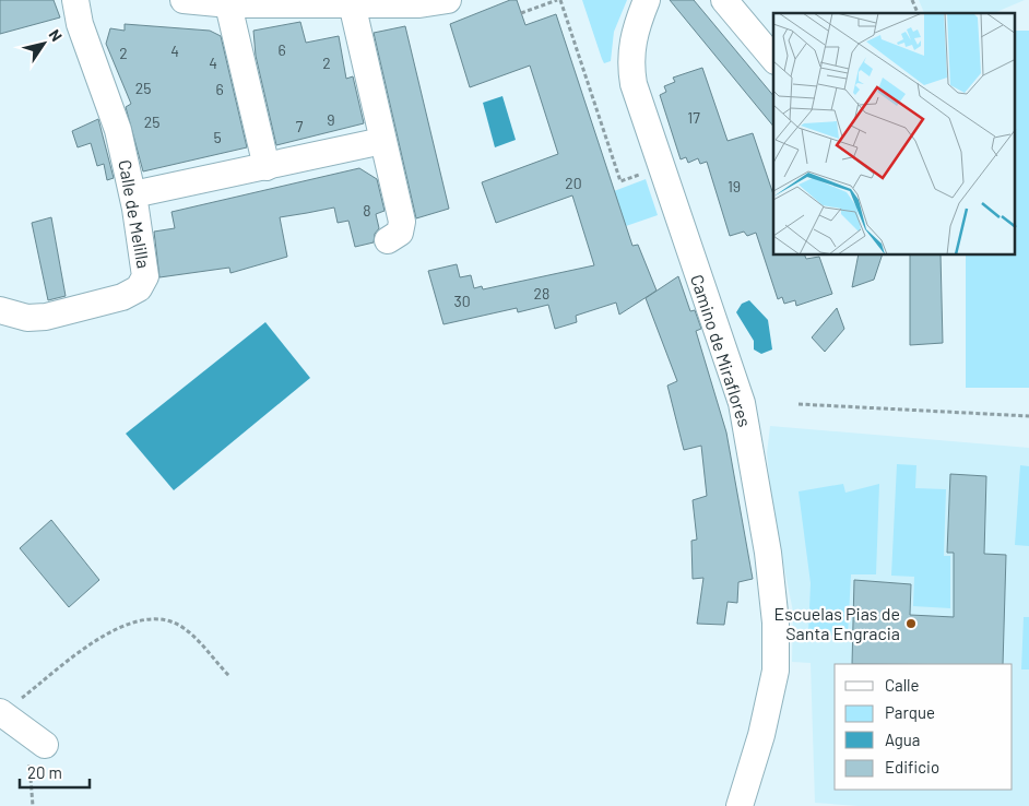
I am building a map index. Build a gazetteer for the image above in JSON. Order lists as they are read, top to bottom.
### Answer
{
  "streets": {
    "street": ["Calle de Melilla", "Camino de Miraflores"]
  },
  "places": ["Escuelas Pias de Santa Engracia"],
  "house_numbers": [
    "6",
    "4",
    "2",
    "4",
    "2",
    "25",
    "6",
    "17",
    "9",
    "25",
    "7",
    "5",
    "20",
    "19",
    "8",
    "28",
    "30"
  ],
  "legend": [
    "Calle",
    "Parque",
    "Agua",
    "Edificio"
  ],
  "scale_bar": "20 m",
  "north": "top right"
}
